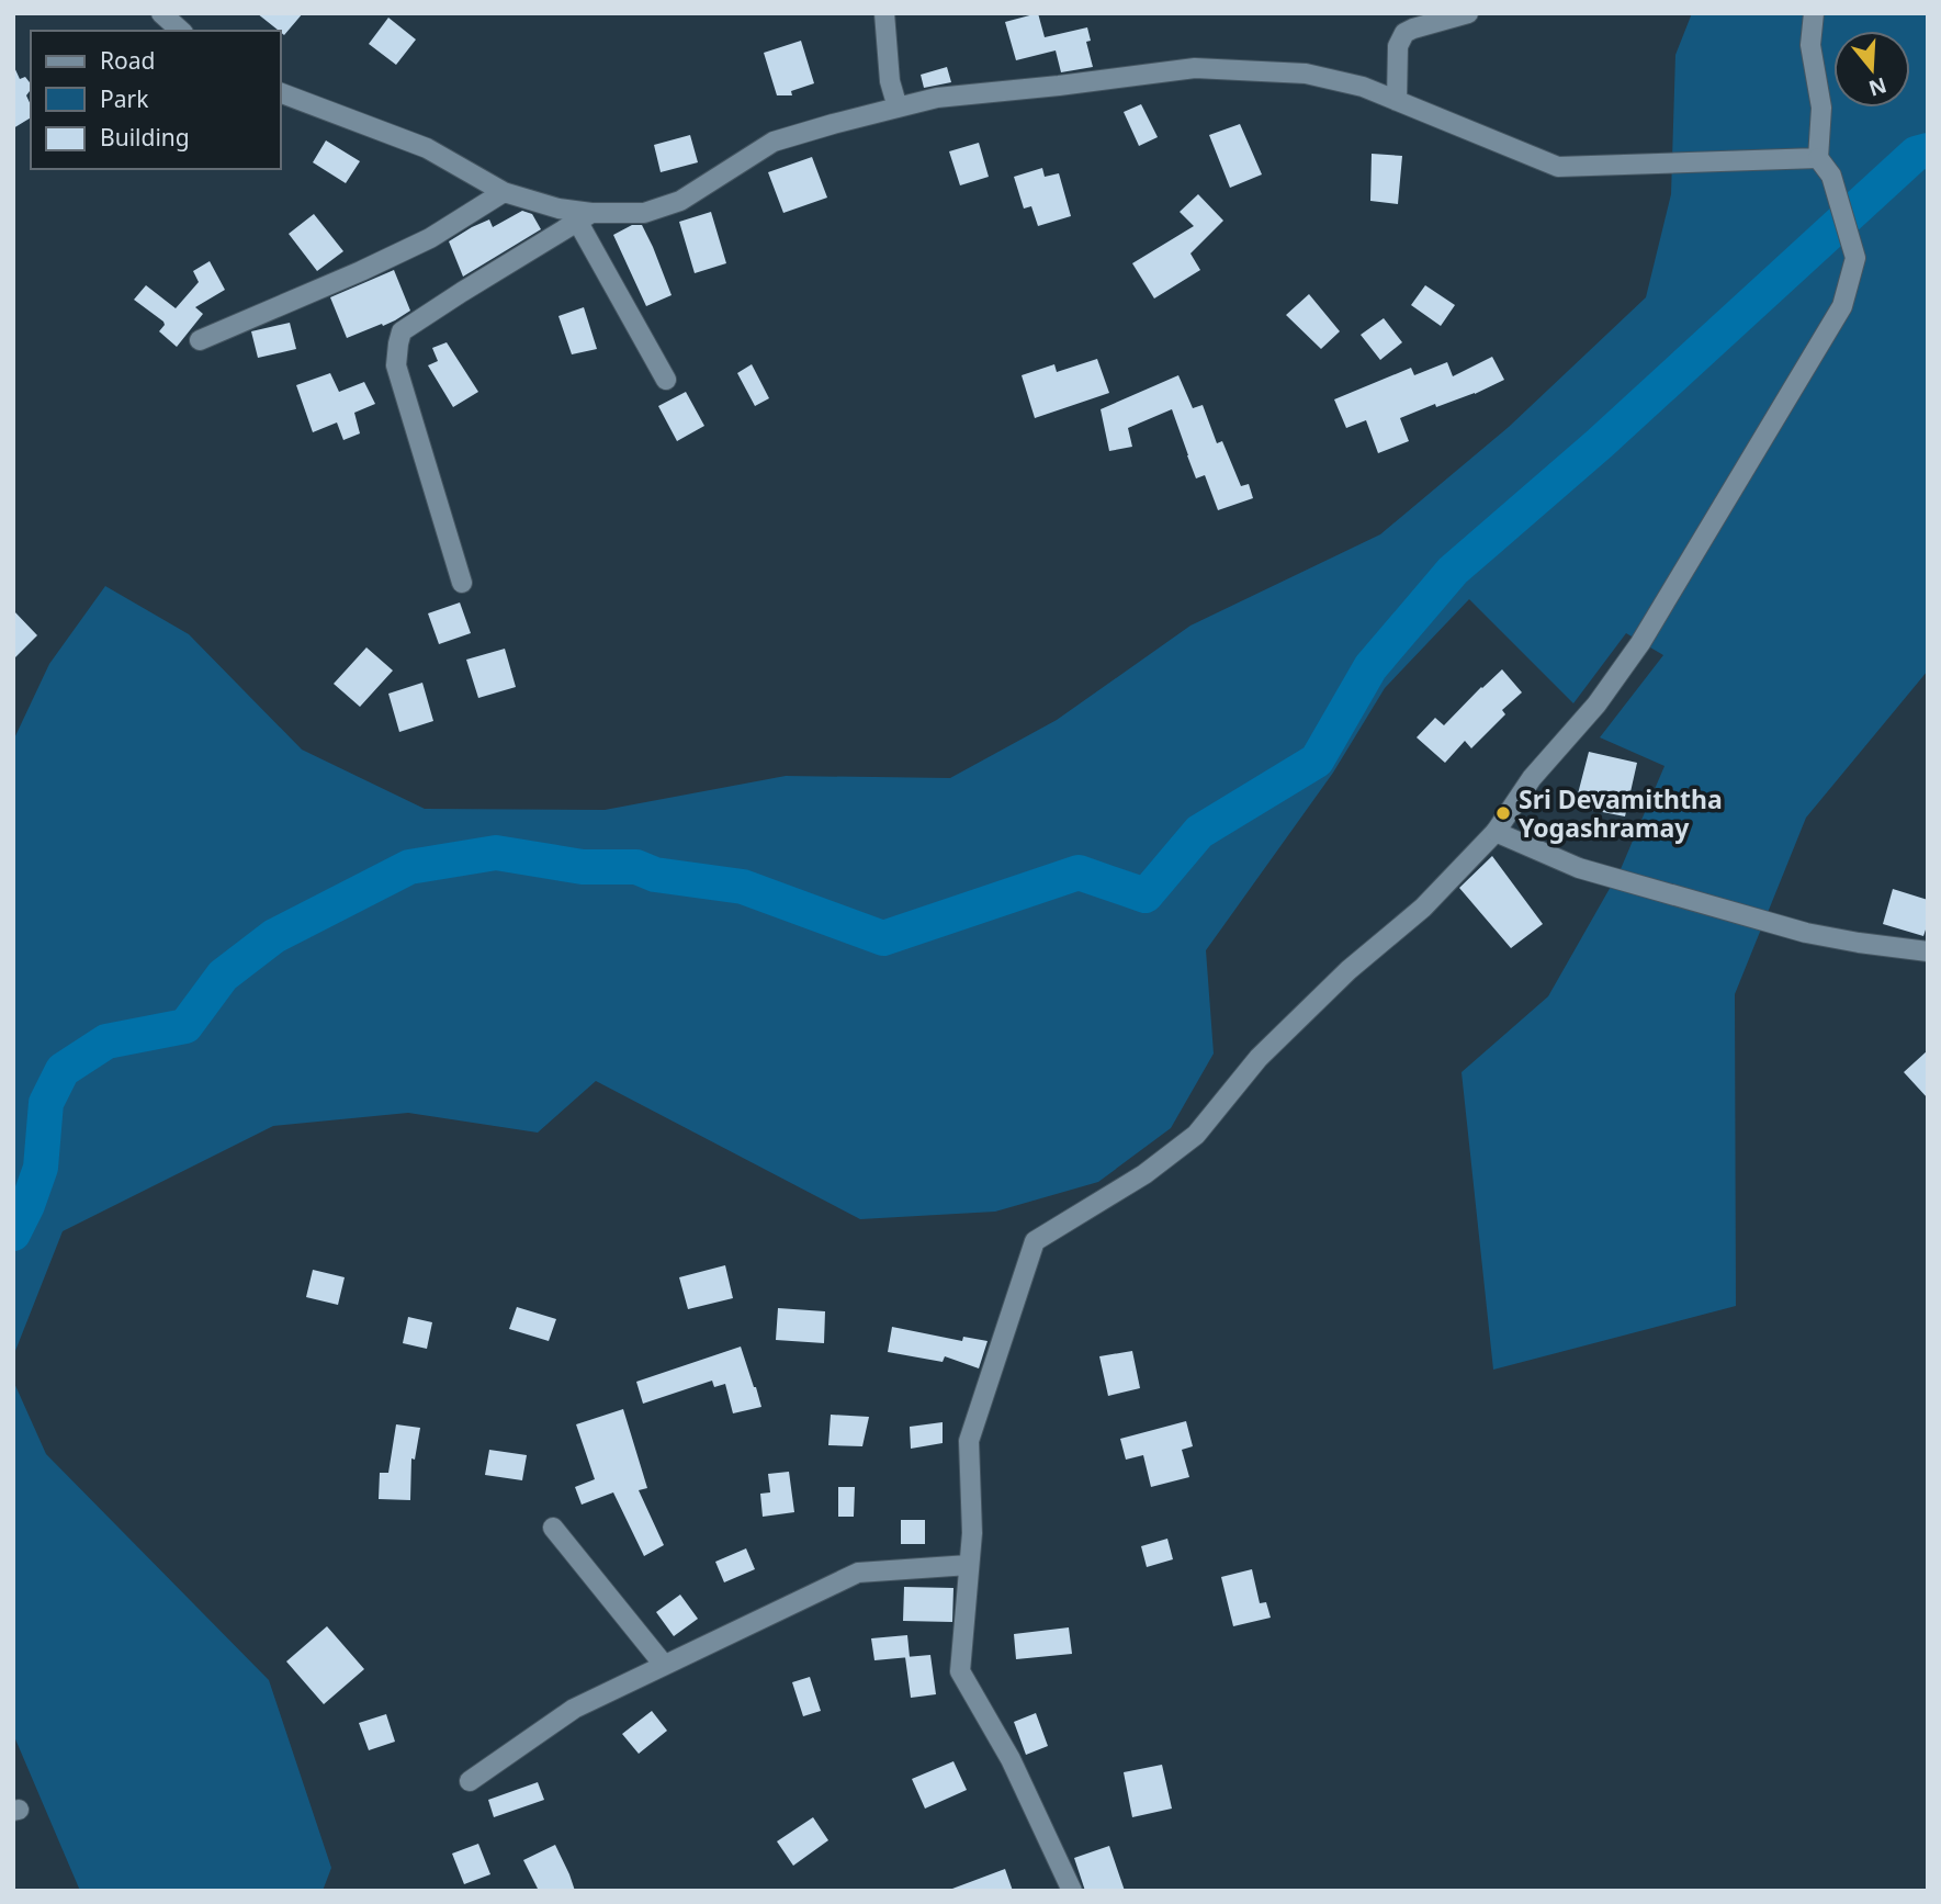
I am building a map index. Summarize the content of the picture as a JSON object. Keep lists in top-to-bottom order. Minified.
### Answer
{"places":["Sri Devamiththa Yogashramay"],"legend":["Road","Park","Building"],"north":"bottom"}
